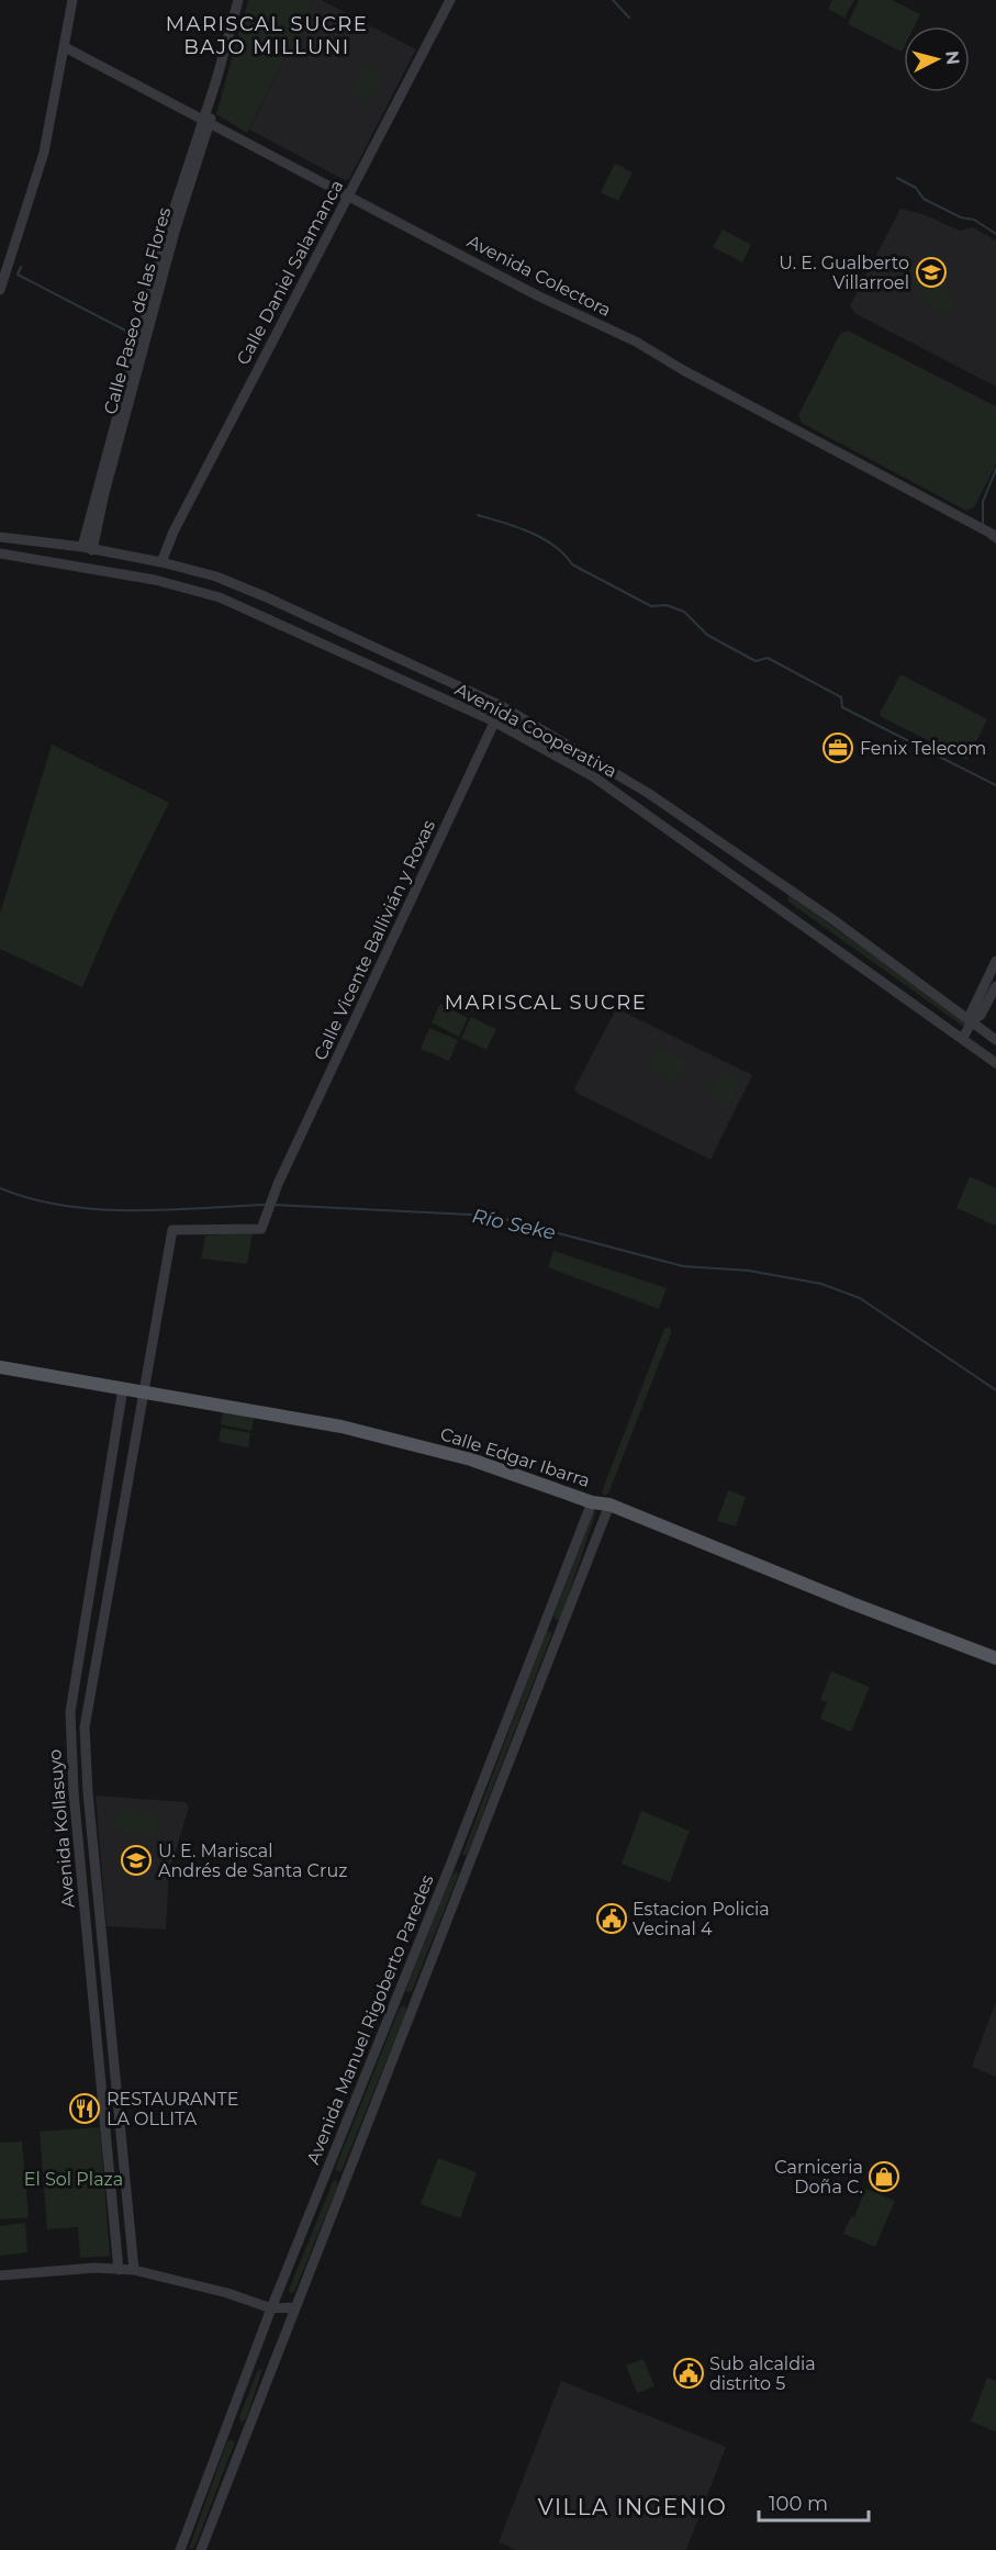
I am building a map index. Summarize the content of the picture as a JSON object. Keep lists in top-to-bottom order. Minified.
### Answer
{"streets":{"main road":["Calle Edgar Ibarra"],"street":["Calle Daniel Salamanca","Avenida Colectora","Calle Paseo de las Flores","Avenida Cooperativa","Calle Vicente Ballivián y Roxas","Avenida Kollasuyo","Avenida Manuel Rigoberto Paredes"]},"crossings":[["Calle Daniel Salamanca","Avenida Colectora"],["Calle Daniel Salamanca","Avenida Cooperativa"],["Avenida Colectora","Calle Paseo de las Flores"],["Calle Paseo de las Flores","Avenida Cooperativa"],["Avenida Cooperativa","Calle Vicente Ballivián y Roxas"],["Calle Vicente Ballivián y Roxas","Avenida Kollasuyo"],["Calle Edgar Ibarra","Avenida Kollasuyo"],["Calle Edgar Ibarra","Avenida Manuel Rigoberto Paredes"]],"districts":["MARISCAL SUCRE BAJO MILLUNI","MARISCAL SUCRE","VILLA INGENIO"],"water":["Río Seke"],"parks":["El Sol Plaza"],"places":{"school or university":["U. E. Gualberto Villarroel","U. E. Mariscal Andrés de Santa Cruz"],"office":["Fenix Telecom"],"public building":["Estacion Policia Vecinal 4","Sub alcaldia distrito 5"],"restaurant":["RESTAURANTE LA OLLITA"],"shop":["Carniceria Doña C."]},"scale_bar":"100 m","north":"right"}
